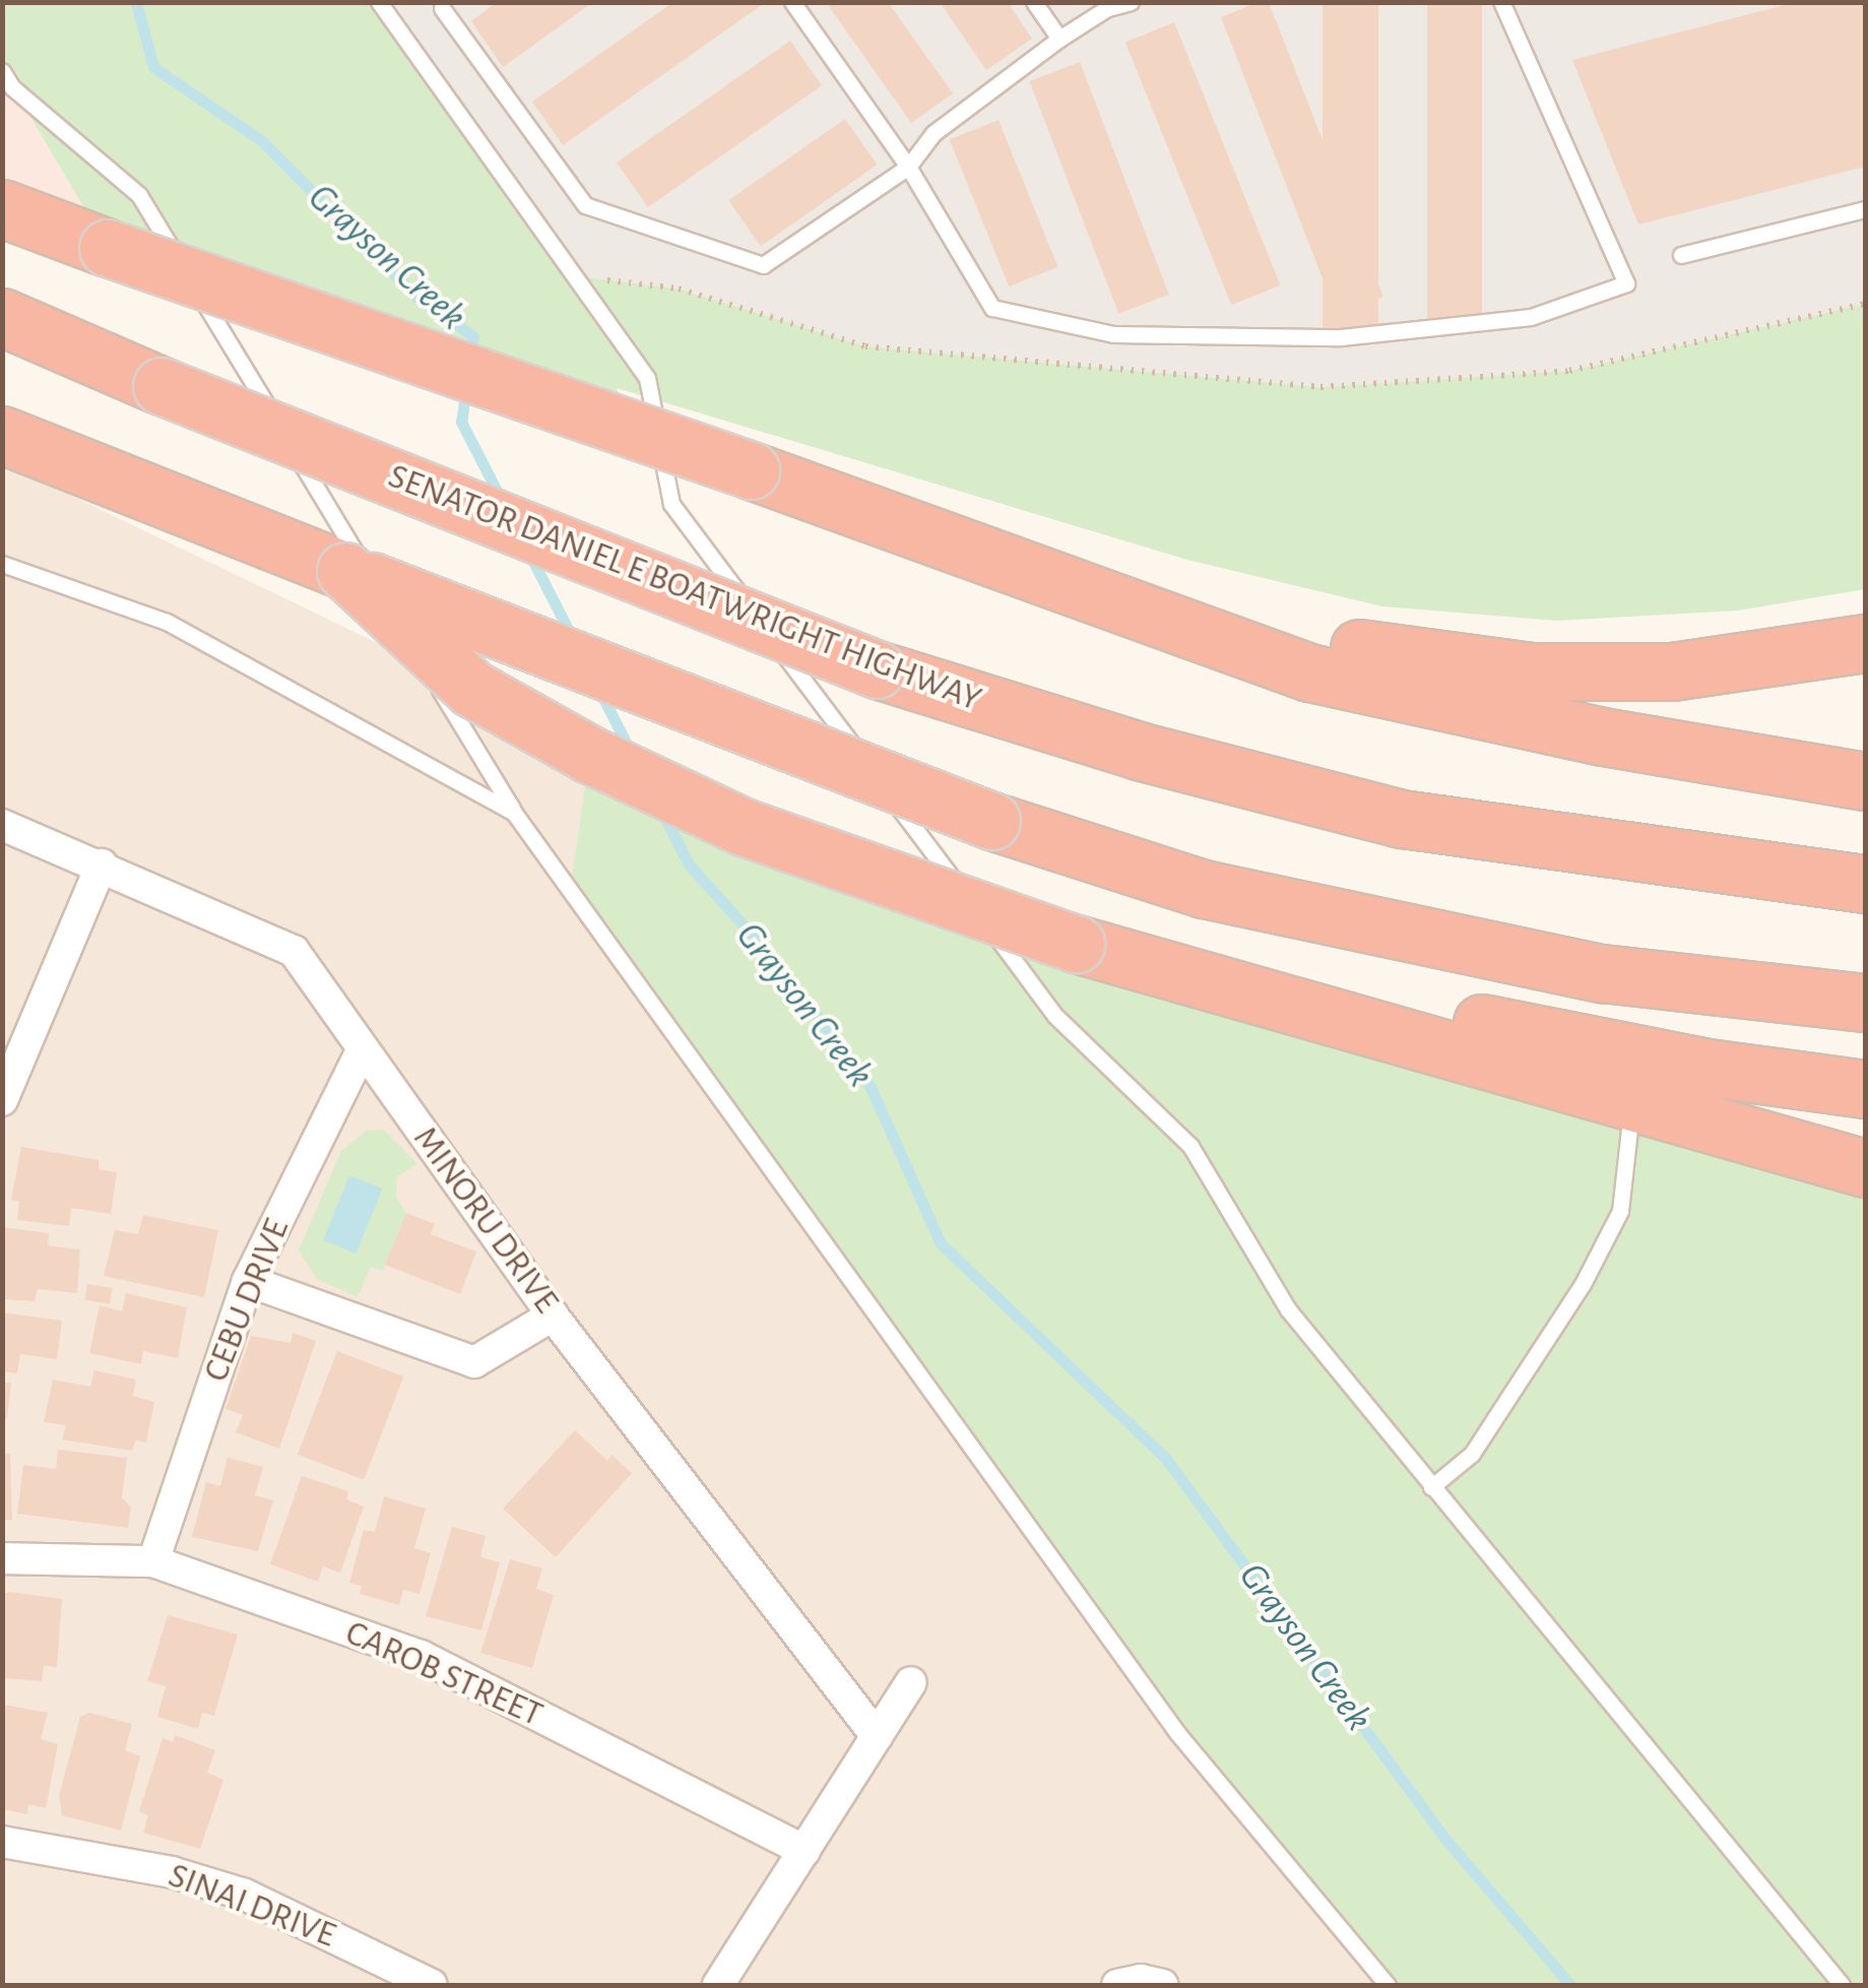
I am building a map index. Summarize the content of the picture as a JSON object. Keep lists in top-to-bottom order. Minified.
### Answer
{"streets":{"highway":["SENATOR DANIEL E BOATWRIGHT HIGHWAY"],"street":["MINORU DRIVE","CEBU DRIVE","CAROB STREET","SINAI DRIVE"]},"crossings":[["MINORU DRIVE","CEBU DRIVE"],["CEBU DRIVE","CAROB STREET"]],"water":["Grayson Creek"]}
